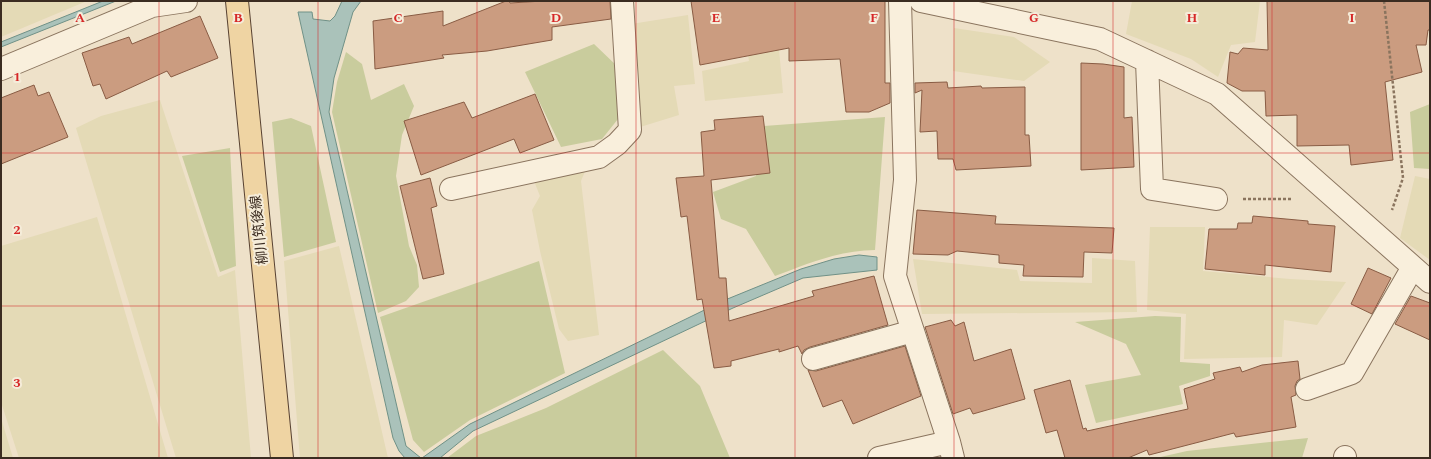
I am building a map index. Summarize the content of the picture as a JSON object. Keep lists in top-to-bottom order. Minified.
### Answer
{"streets":{"main road":["柳川筑後線"]},"grid":{"columns":["A","B","C","D","E","F","G","H","I"],"rows":["1","2","3"]}}
